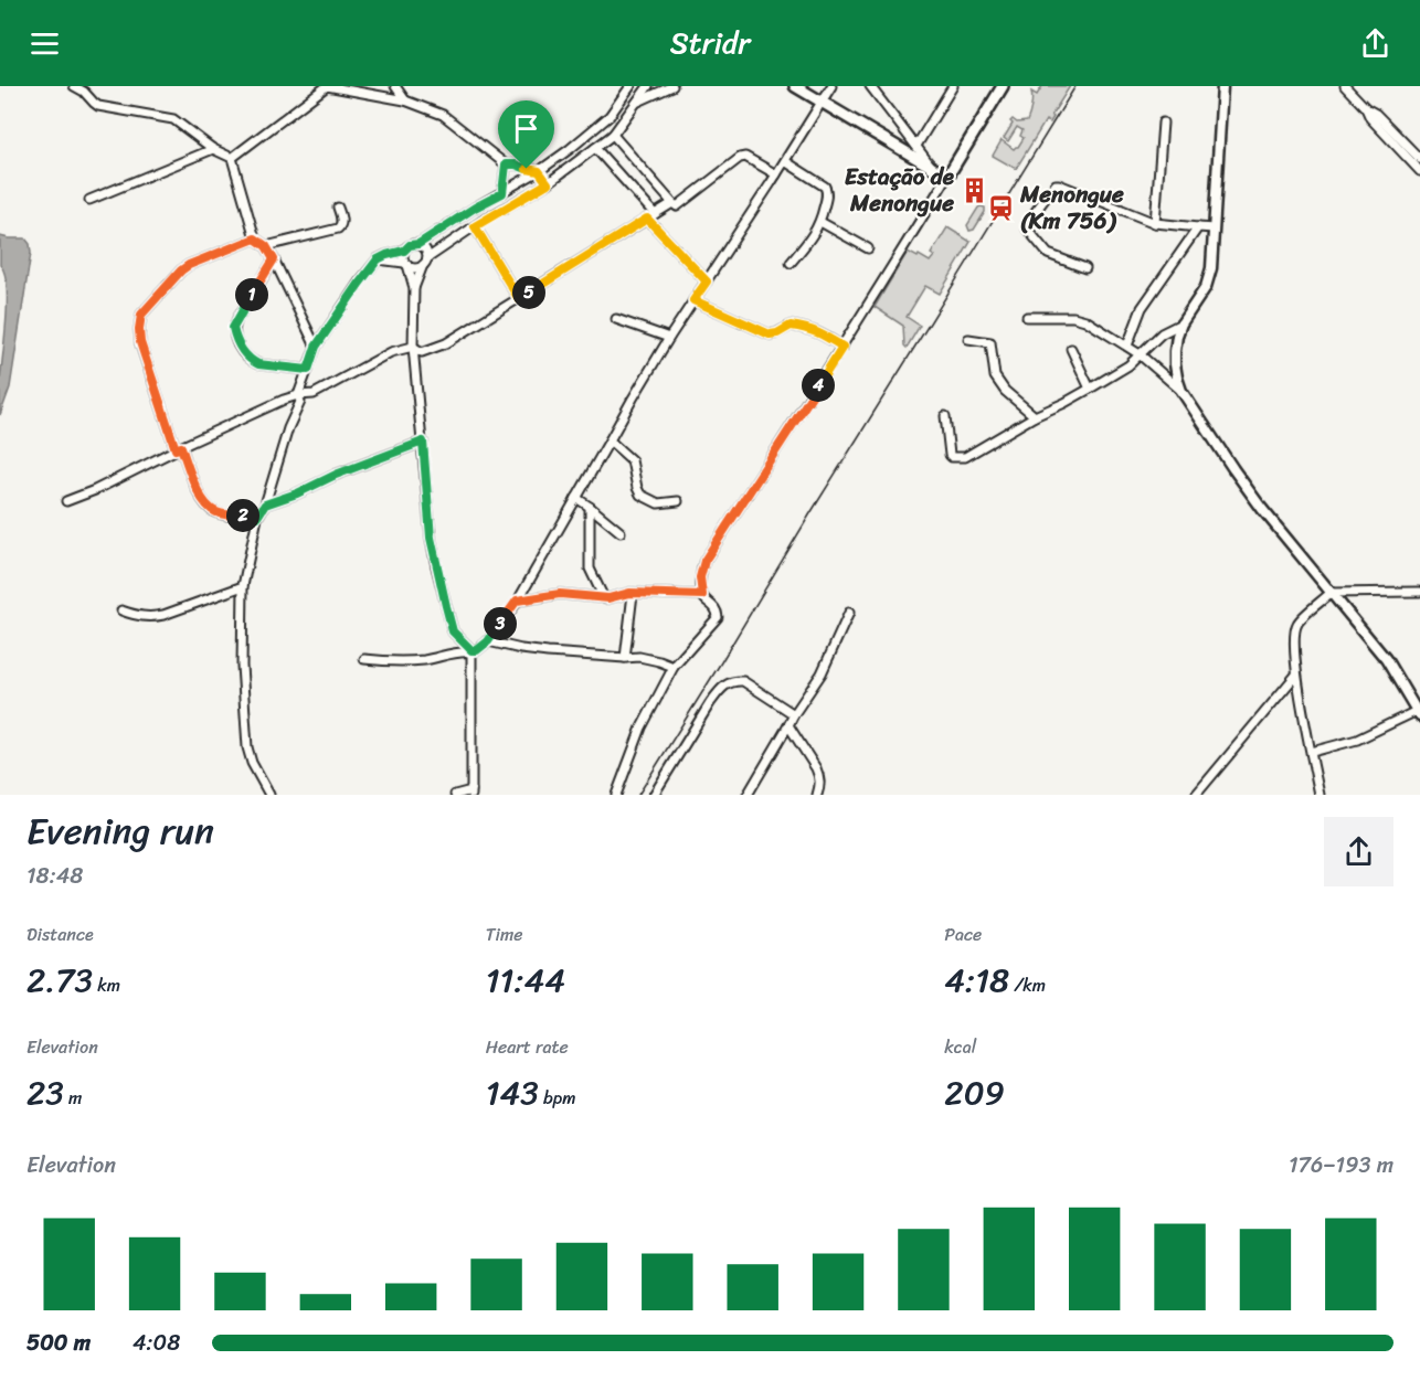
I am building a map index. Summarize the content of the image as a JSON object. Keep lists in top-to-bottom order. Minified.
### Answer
{"places":{"building":["Estação de Menongue"],"station":["Menongue (Km 756)"]},"page":{"header":"Stridr","pins":["5","1","4","2","3"],"heading":["Evening run","18:48"],"stats":[["Distance","2.73 km"],["Time","11:44"],["Pace","4:18 /km"],["Elevation","23 m"],["Heart rate","143 bpm"],["kcal","209"]],"chart":["Elevation","176–193 m"],"list":[{"name":"500 m","note":"4:08"}]}}
